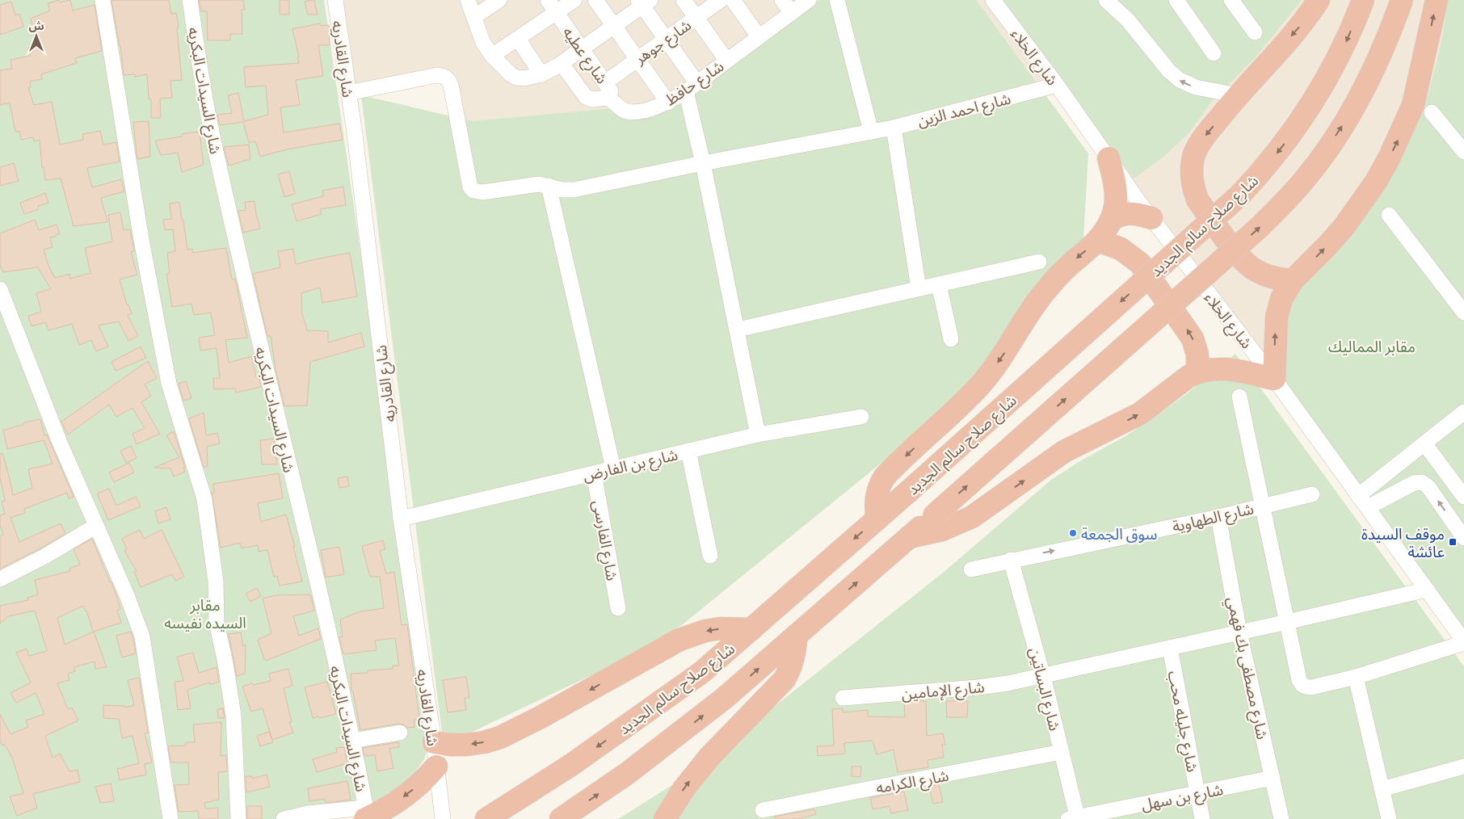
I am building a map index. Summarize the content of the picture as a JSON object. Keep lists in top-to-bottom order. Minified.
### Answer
{"streets":{"highway":["شارع صلاح سالم الجديد"],"street":["شارع جوهر","شارع عطيه","شارع الخلاء","شارع القادريه","شارع حافظ","شارع السيدات البكريه","شارع احمد الزين","شارع بن الفارض","شارع الطهاوية","شارع الفارسى","شارع مصطفى بك فهمي","شارع البساتين","شارع الإمامين","شارع جليله محب","شارع الكرامه","شارع بن سهل"]},"crossings":[["شارع جوهر","شارع عطيه"],["شارع عطيه","شارع حافظ"],["شارع الخلاء","شارع احمد الزين"],["شارع الخلاء","شارع الإمامين"],["شارع القادريه","شارع احمد الزين"],["شارع القادريه","شارع بن الفارض"],["شارع بن الفارض","شارع الفارسى"],["شارع الطهاوية","شارع مصطفى بك فهمي"],["شارع الطهاوية","شارع البساتين"],["شارع مصطفى بك فهمي","شارع الإمامين"],["شارع مصطفى بك فهمي","شارع بن سهل"],["شارع البساتين","شارع الإمامين"],["شارع البساتين","شارع الكرامه"],["شارع البساتين","شارع بن سهل"],["شارع الإمامين","شارع جليله محب"],["شارع جليله محب","شارع بن سهل"]],"one_way":["شارع الطهاوية"],"parks":["مقابر المماليك","مقابر السيده نفيسه"],"places":{"other":["سوق الجمعة"],"transit":["موقف السيدة عائشة"]},"north":"top"}
